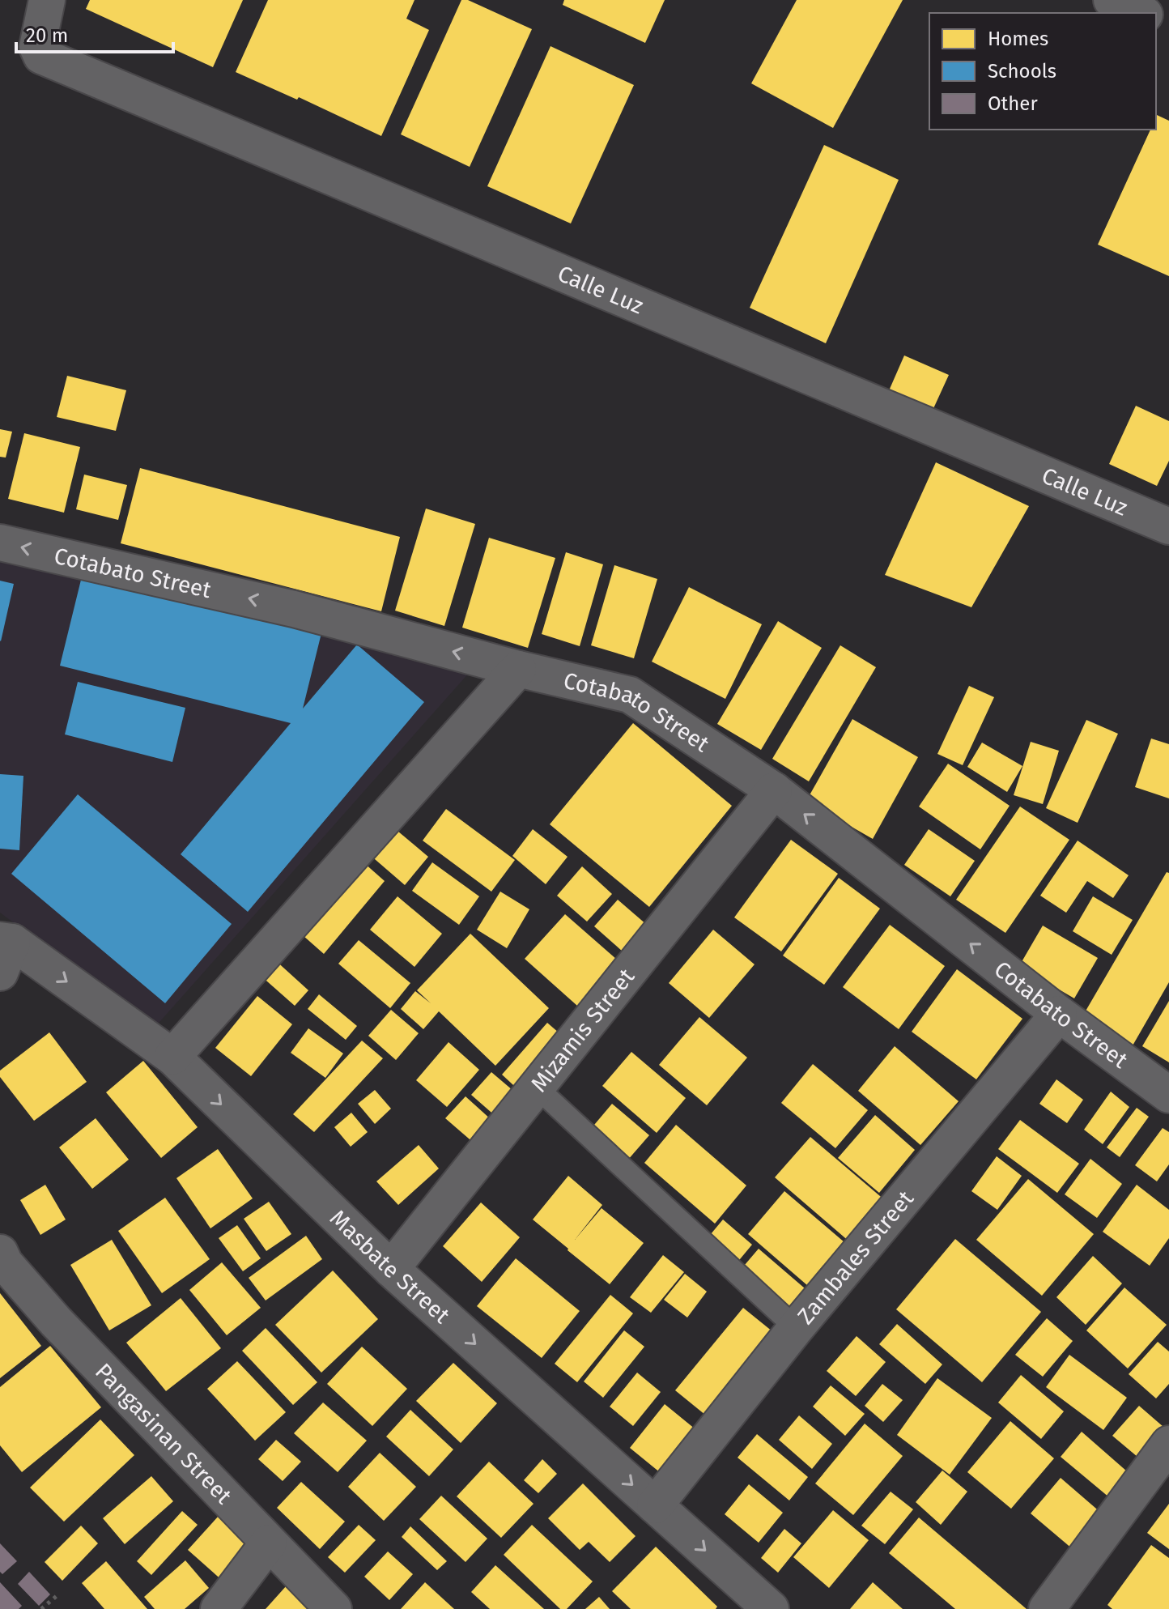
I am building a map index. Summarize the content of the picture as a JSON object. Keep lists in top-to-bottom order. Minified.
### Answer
{"streets":{"street":["Calle Luz","Cotabato Street","Mizamis Street","Zambales Street","Masbate Street","Pangasinan Street"]},"crossings":[["Cotabato Street","Mizamis Street"],["Cotabato Street","Zambales Street"],["Mizamis Street","Masbate Street"],["Zambales Street","Masbate Street"]],"one_way":["Cotabato Street","Masbate Street"],"legend":["Homes","Schools","Other"],"scale_bar":"20 m"}
